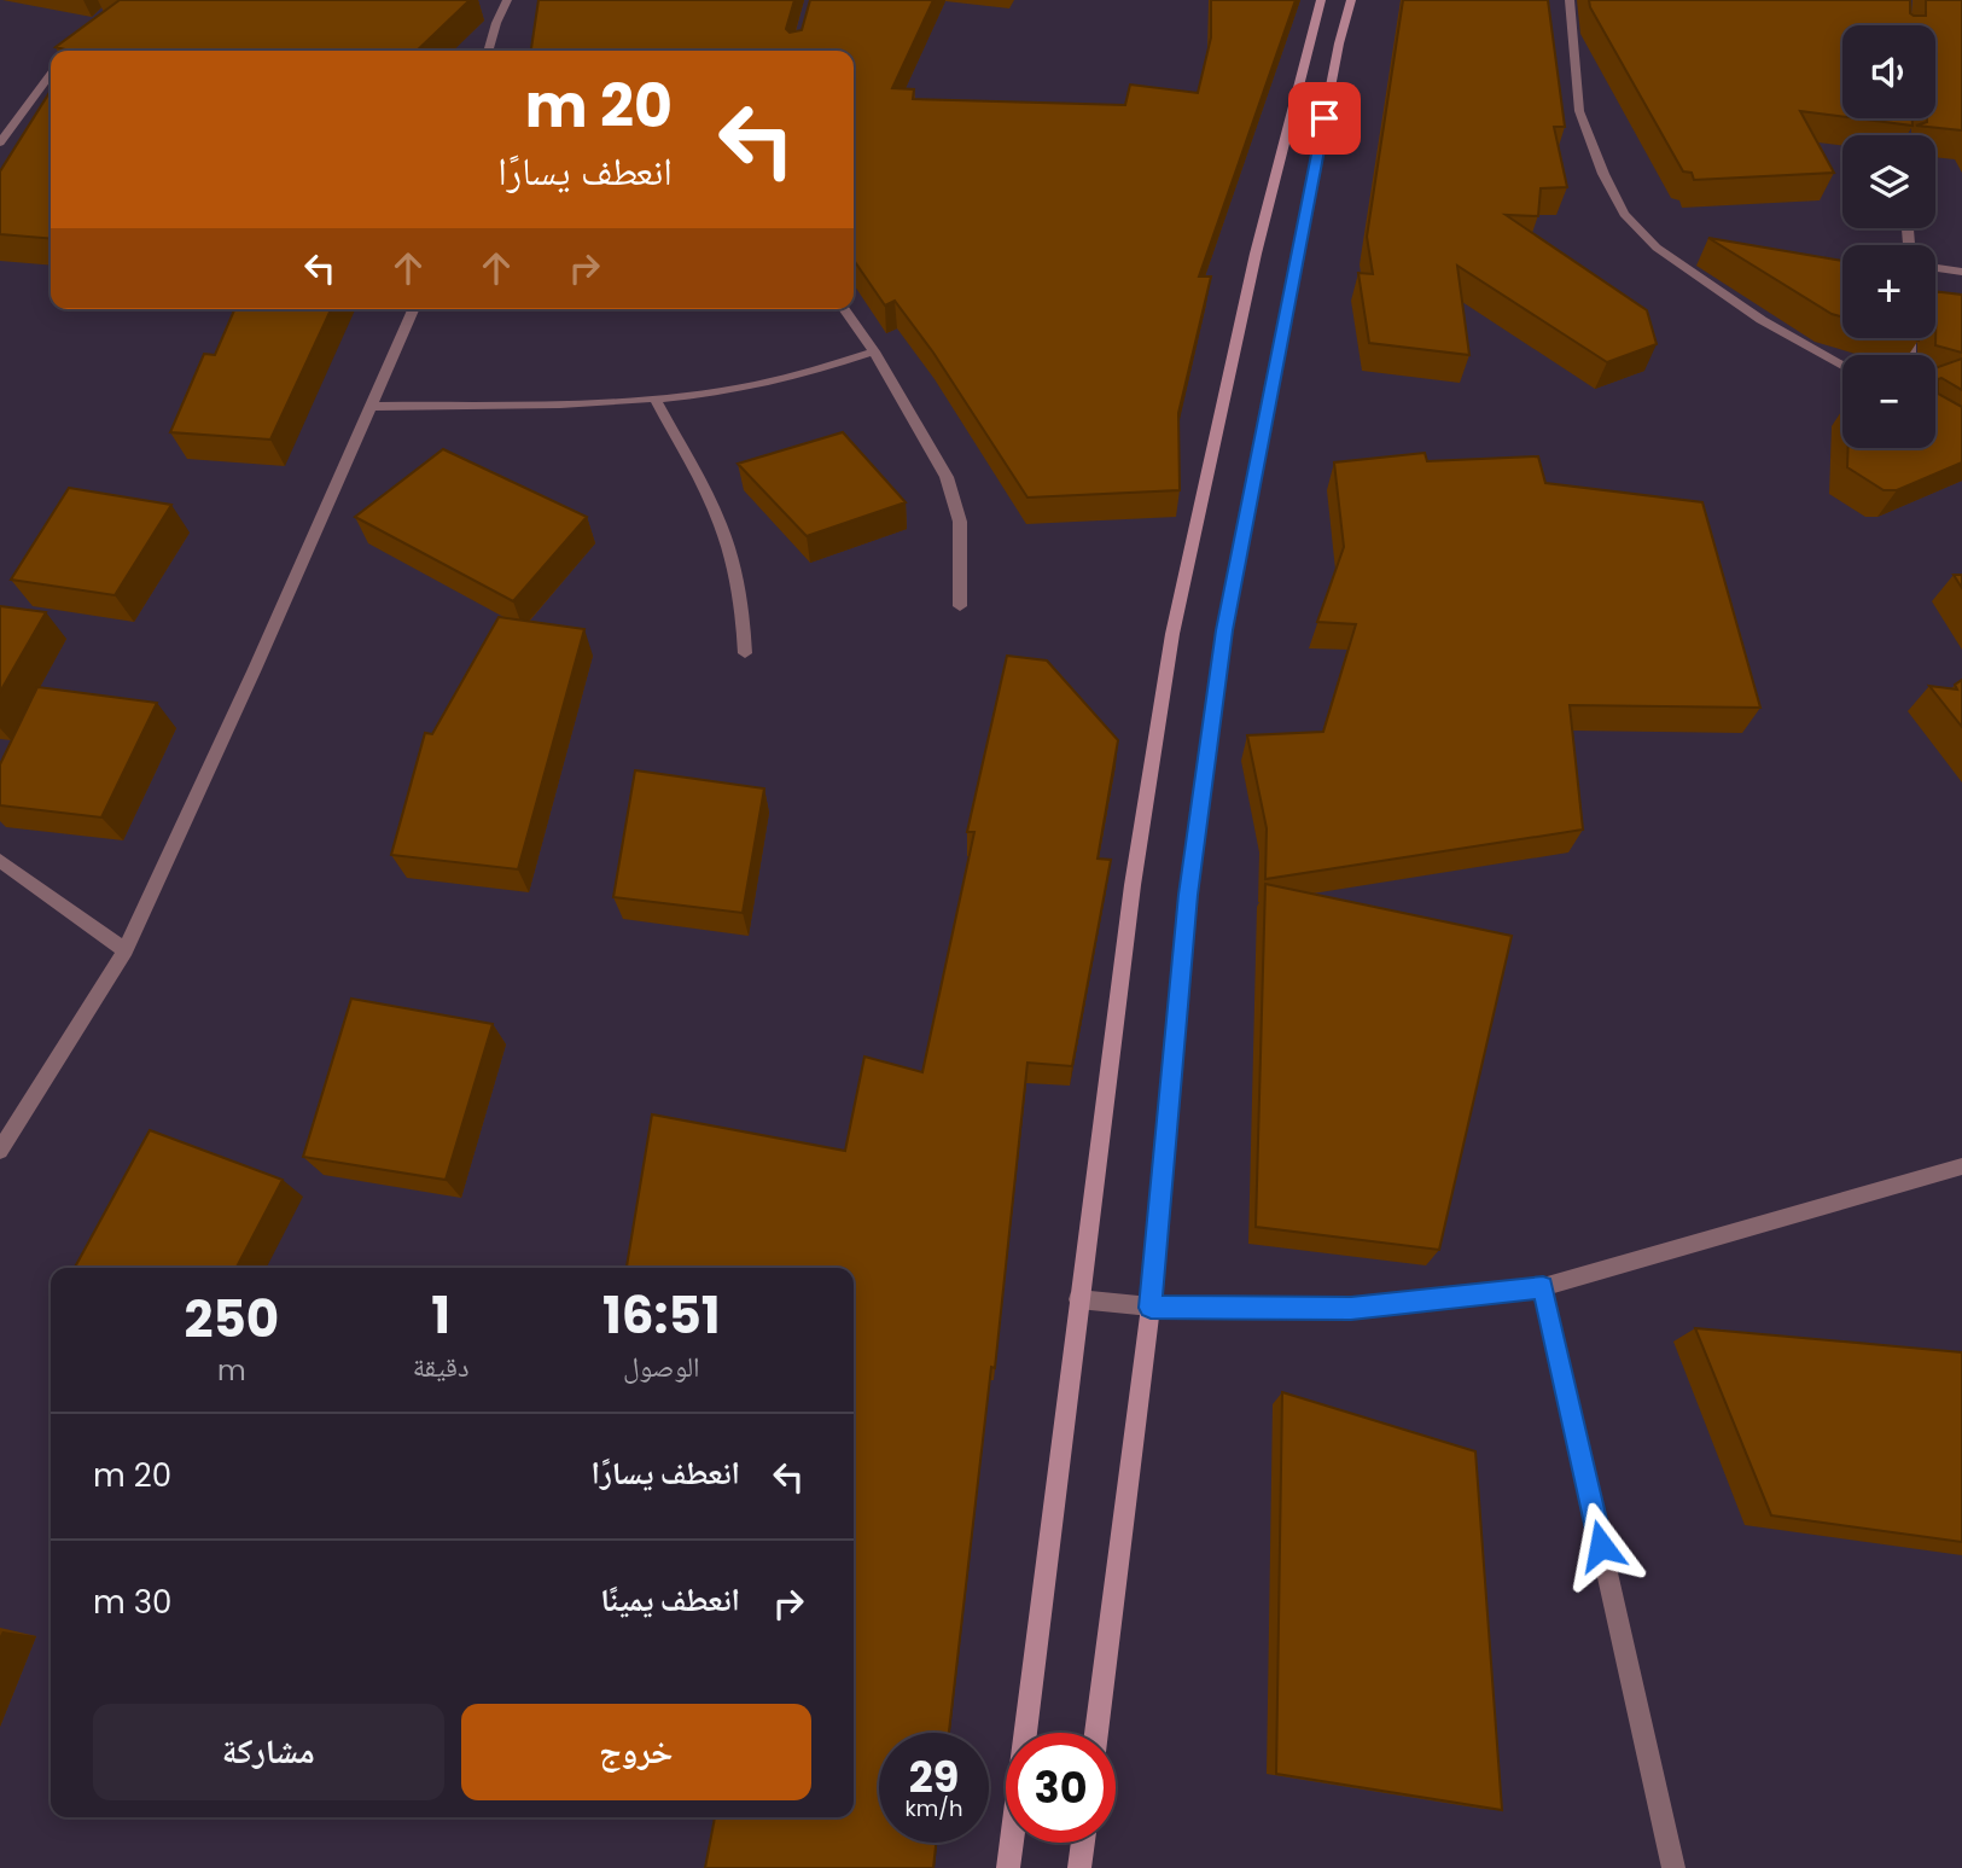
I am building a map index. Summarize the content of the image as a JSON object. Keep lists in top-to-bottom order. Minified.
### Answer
{"page":{"map_buttons":["+","−"],"turn":["20 m","انعطف يسارًا"],"eta":["16:51","الوصول","1","دقيقة","250","m"],"list":[{"name":"انعطف يسارًا","value":"20 m"},{"name":"انعطف يمينًا","value":"30 m"}],"buttons":["خروج","مشاركة"],"speed":"29 km/h","limit":"30"}}
